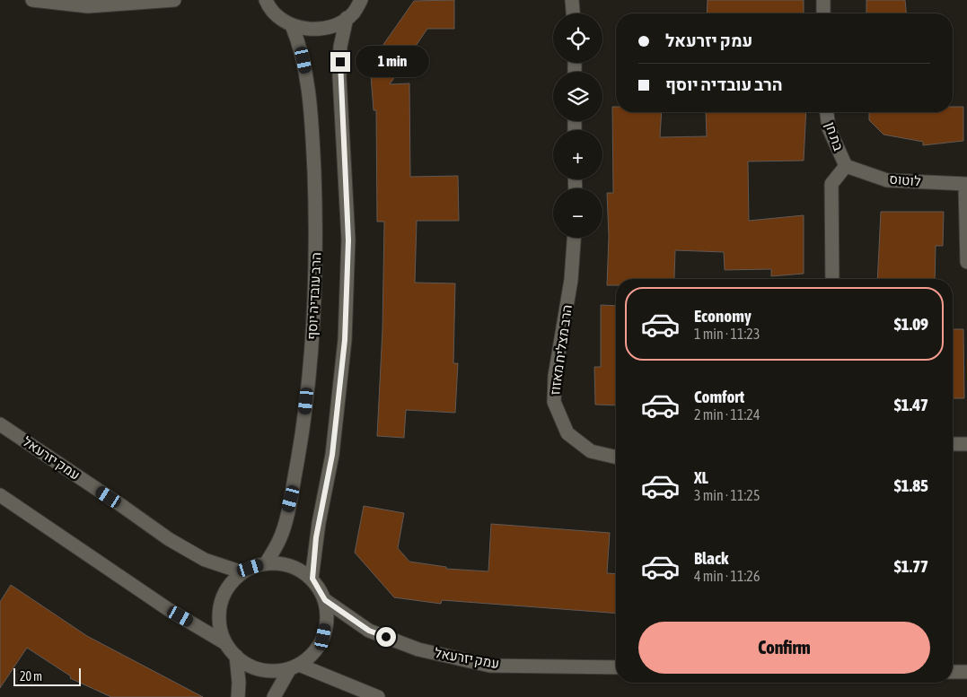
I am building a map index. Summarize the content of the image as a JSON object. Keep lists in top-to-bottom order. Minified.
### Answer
{"streets":{"street":["בת חן","לוטוס","הרב עובדיה יוסף","הרב מצליח מאזוז","עמק יזרעאל"]},"crossings":[["בת חן","לוטוס"],["הרב עובדיה יוסף","עמק יזרעאל"]],"scale_bar":"20 m","page":{"map_buttons":["+","−"],"banner":["עמק יזרעאל","הרב עובדיה יוסף"],"bubble":"1 min","list":[{"name":"Economy","note":"1 min · 11:23","value":"$1.09"},{"name":"Comfort","note":"2 min · 11:24","value":"$1.47"},{"name":"XL","note":"3 min · 11:25","value":"$1.85"},{"name":"Black","note":"4 min · 11:26","value":"$1.77"}],"buttons":"Confirm","scale":"20 m"}}
